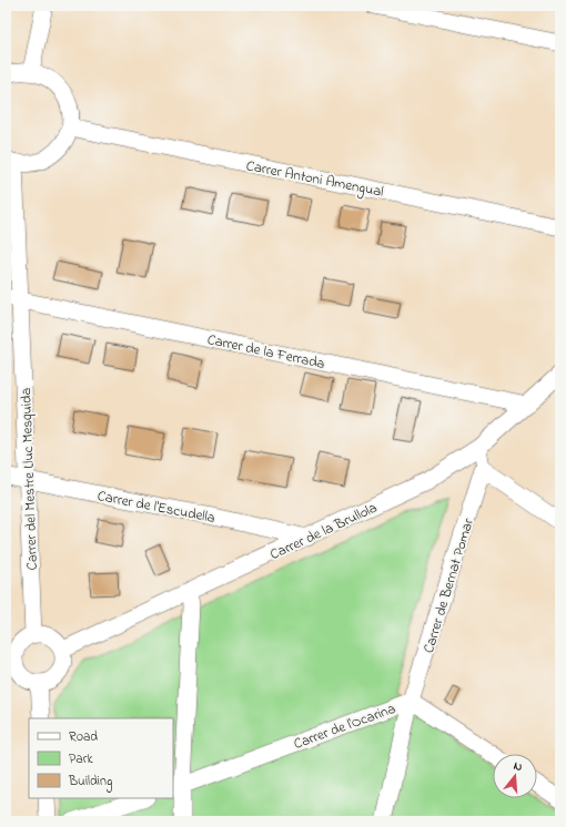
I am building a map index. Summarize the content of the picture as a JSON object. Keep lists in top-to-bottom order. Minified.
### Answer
{"streets":{"street":["Carrer Antoni Amengual","Carrer de la Ferrada","Carrer del Mestre Lluc Mesquida","Carrer de l'Escudella","Carrer de la Brullola","Carrer de Bernat Pomar","Carrer de l'Ocarina"]},"crossings":[["Carrer de la Ferrada","Carrer del Mestre Lluc Mesquida"],["Carrer de la Ferrada","Carrer de la Brullola"],["Carrer del Mestre Lluc Mesquida","Carrer de l'Escudella"],["Carrer del Mestre Lluc Mesquida","Carrer de la Brullola"],["Carrer de l'Escudella","Carrer de la Brullola"],["Carrer de Bernat Pomar","Carrer de l'Ocarina"]],"legend":["Road","Park","Building"],"north":"top"}
